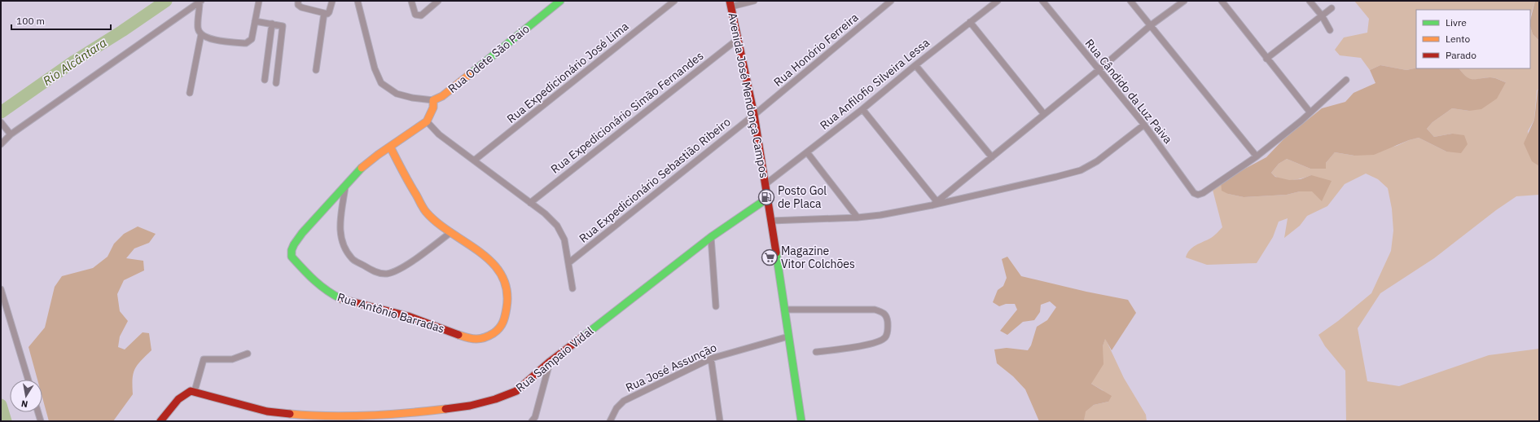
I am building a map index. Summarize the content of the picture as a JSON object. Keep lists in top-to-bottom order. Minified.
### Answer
{"streets":{"street":["Rua Honório Ferreira","Rua Odete São Paio","Rua Expedicionário José Lima","Rua Anfilofio Silveira Lessa","Rua Cândido da Luz Paiva","Avenida José Mendonça Campos","Rua Expedicionário Simão Fernandes","Rua Expedicionário Sebastião Ribeiro","Rua Antônio Barradas","Rua Sampaio Vidal","Rua José Assunção"]},"crossings":[["Rua Honório Ferreira","Avenida José Mendonça Campos"],["Rua Honório Ferreira","Rua Expedicionário Sebastião Ribeiro"],["Rua Anfilofio Silveira Lessa","Avenida José Mendonça Campos"],["Avenida José Mendonça Campos","Rua Expedicionário Simão Fernandes"],["Avenida José Mendonça Campos","Rua Expedicionário Sebastião Ribeiro"],["Avenida José Mendonça Campos","Rua Sampaio Vidal"],["Avenida José Mendonça Campos","Rua José Assunção"]],"water":["Rio Alcântara"],"places":{"fuel station":["Posto Gol de Placa"],"supermarket":["Magazine Vitor Colchões"]},"legend":["Livre","Lento","Parado"],"scale_bar":"100 m","north":"bottom"}
